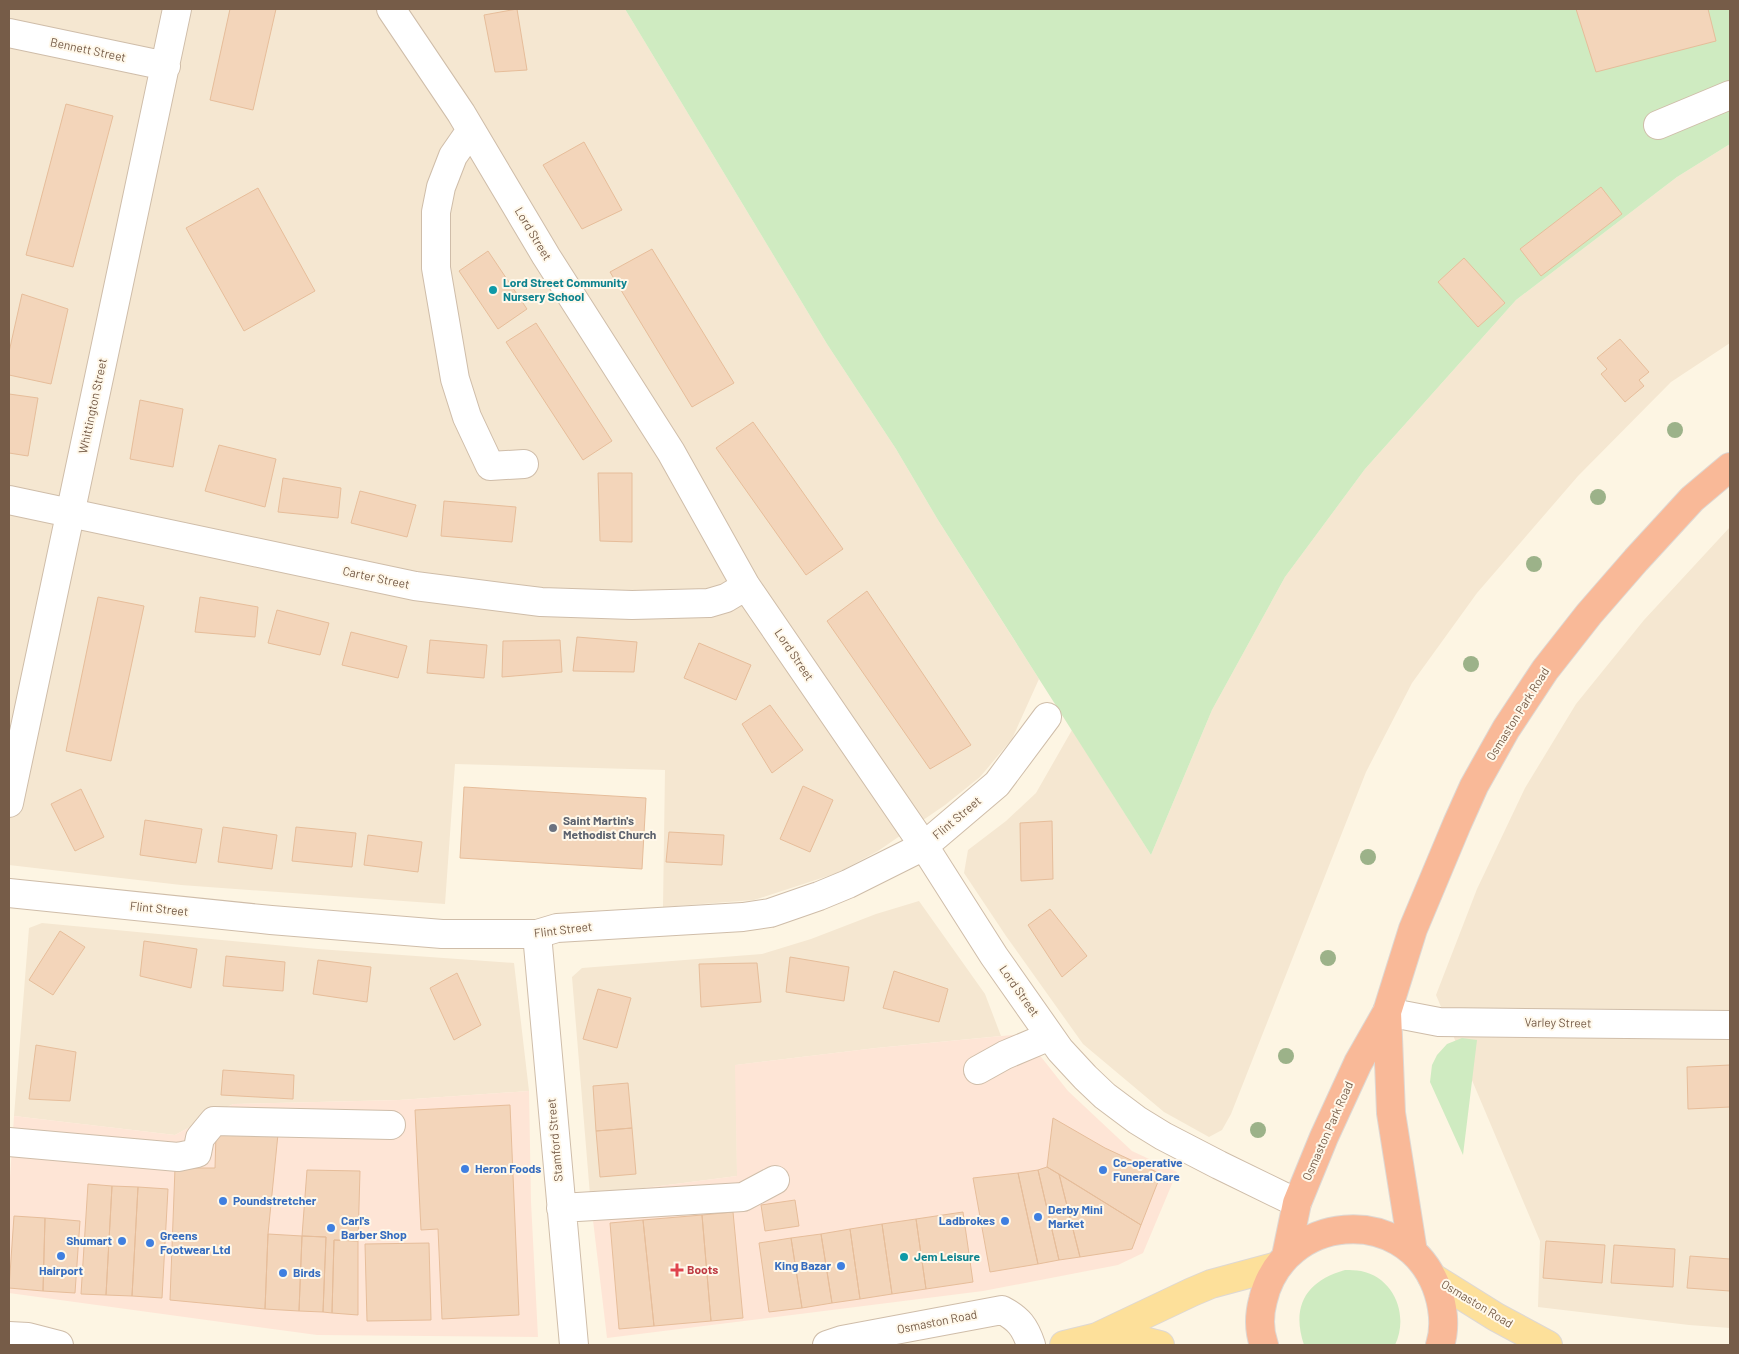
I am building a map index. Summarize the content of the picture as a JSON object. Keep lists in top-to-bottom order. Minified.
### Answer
{"streets":{"highway":["Osmaston Park Road"],"main road":["Osmaston Road"],"street":["Bennett Street","Lord Street","Whittington Street","Carter Street","Flint Street","Varley Street","Stamford Street"]},"crossings":[["Bennett Street","Whittington Street"],["Lord Street","Carter Street"],["Lord Street","Osmaston Park Road"],["Lord Street","Flint Street"],["Whittington Street","Carter Street"],["Osmaston Park Road","Varley Street"],["Flint Street","Stamford Street"]],"places":{"other":["Lord Street Community Nursery School","Saint Martin's Methodist Church","Heron Foods","Co-operative Funeral Care","Poundstretcher","Derby Mini Market","Ladbrokes","Carl's Barber Shop","Shumart","Greens Footwear Ltd","Hairport","Jem Leisure","King Bazar","Birds"],"health":["Boots"]}}
